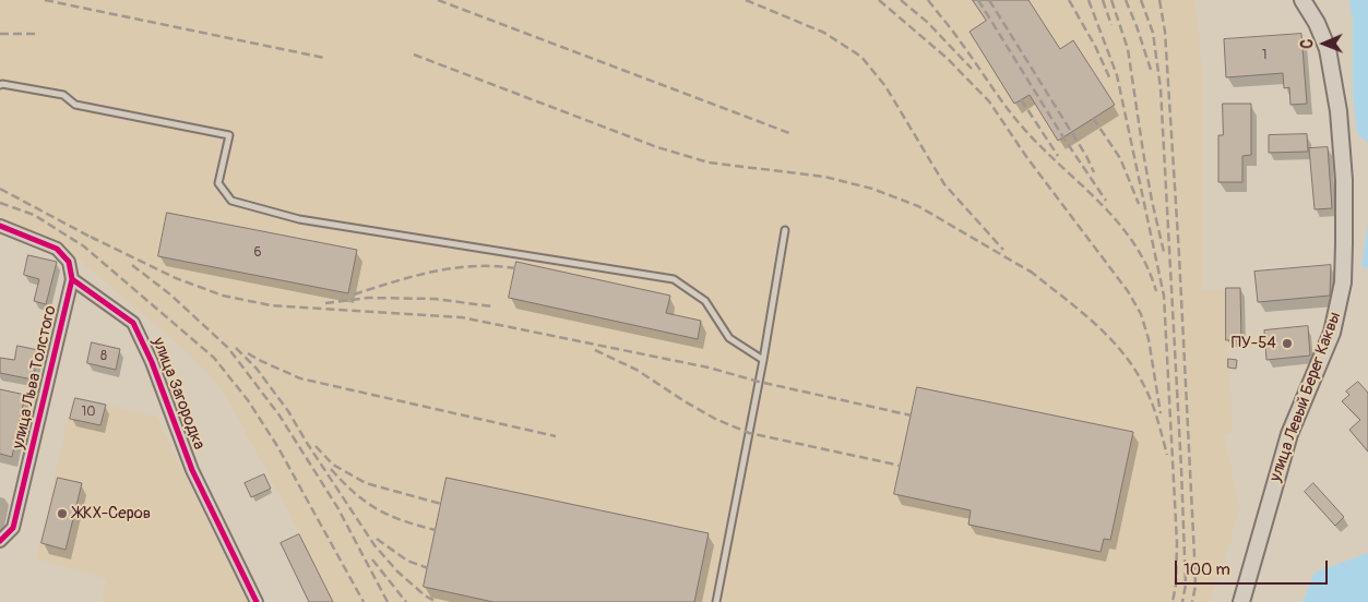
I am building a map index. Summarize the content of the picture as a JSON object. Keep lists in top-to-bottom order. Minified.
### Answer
{"streets":{"main road":["улица Левый Берег Каквы"],"street":["улица Льва Толстого","улица Загородка"]},"crossings":[["улица Льва Толстого","улица Загородка"]],"places":["ПУ-54","ЖКХ-Серов"],"house_numbers":["1","6","8","10"],"scale_bar":"100 m","north":"left"}
